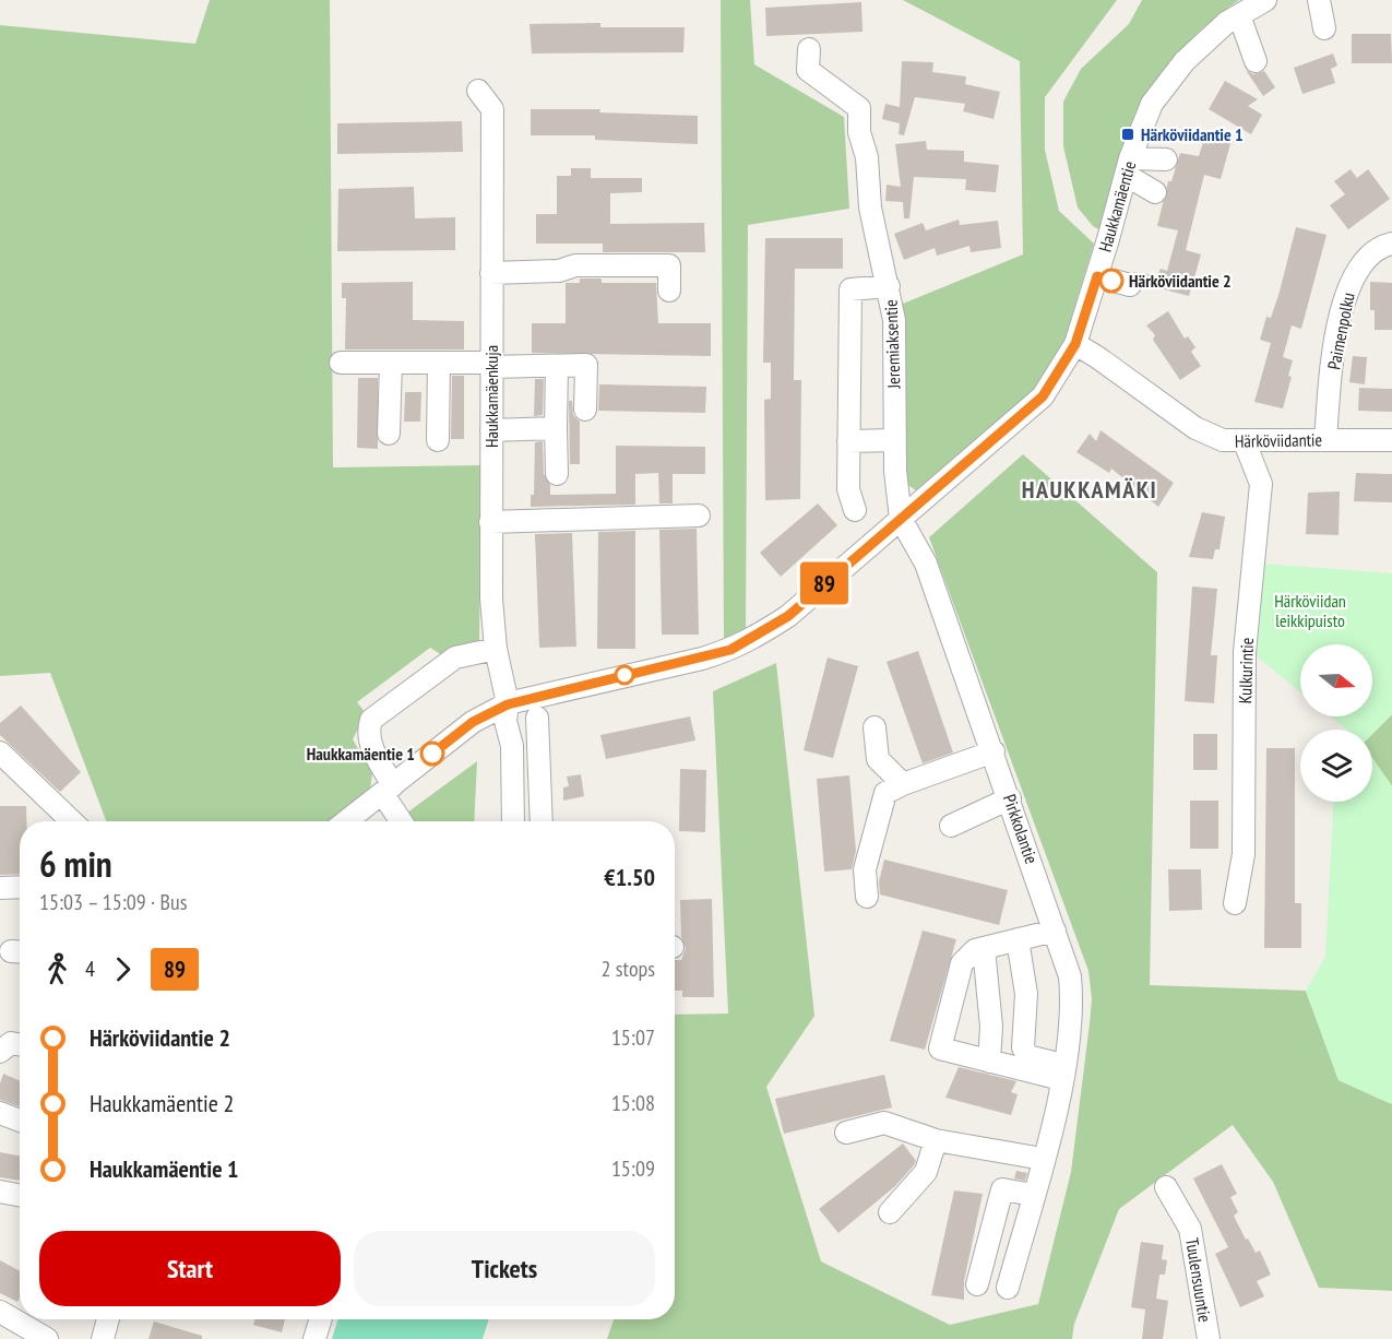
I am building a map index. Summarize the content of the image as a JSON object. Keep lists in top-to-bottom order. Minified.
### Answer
{"streets":{"street":["Haukkamäentie","Paimenpolku","Jeremiaksentie","Haukkamäenkuja","Härköviidantie","Kulkurintie","Pirkkolantie","Tuulensuuntie"]},"crossings":[["Haukkamäentie","Jeremiaksentie"],["Haukkamäentie","Haukkamäenkuja"],["Haukkamäentie","Härköviidantie"],["Haukkamäentie","Pirkkolantie"],["Paimenpolku","Härköviidantie"],["Jeremiaksentie","Pirkkolantie"],["Härköviidantie","Kulkurintie"]],"districts":["HAUKKAMÄKI"],"parks":["Härköviidan leikkipuisto"],"places":{"transit":["Härköviidantie 1"],"other":["Härköviidantie 2","Haukkamäentie 1"]},"lines":["bus line 89"],"north":"right","page":{"on_map":"89","heading":["6 min","15:03 – 15:09 · Bus","€1.50"],"legs":["4","89","2 stops"],"list":[{"name":"Härköviidantie 2","value":"15:07"},{"name":"Haukkamäentie 2","value":"15:08"},{"name":"Haukkamäentie 1","value":"15:09"}],"buttons":["Start","Tickets"]}}
